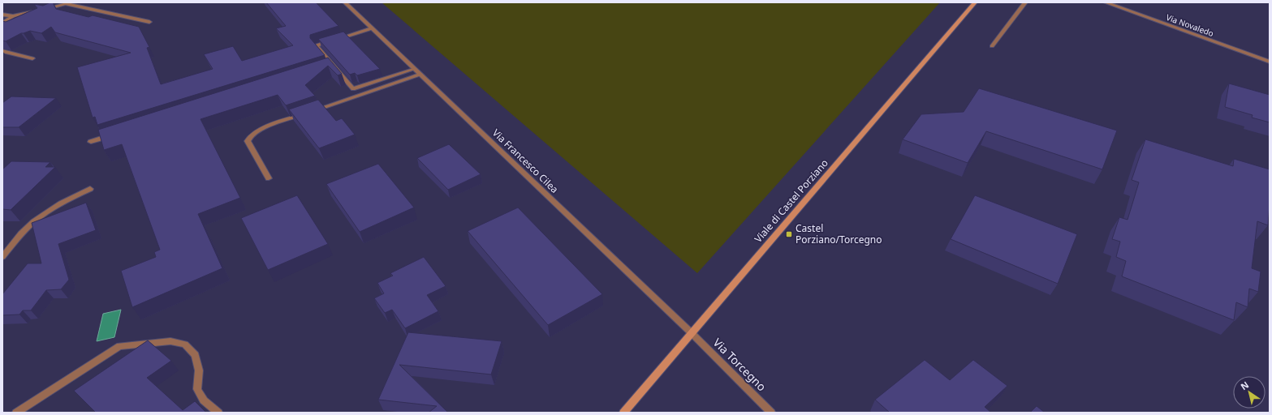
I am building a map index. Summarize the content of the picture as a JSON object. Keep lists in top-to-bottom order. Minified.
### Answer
{"streets":{"street":["Via Novaledo","Via Francesco Cilea","Viale di Castel Porziano","Via Torcegno"]},"crossings":[["Via Francesco Cilea","Viale di Castel Porziano"],["Via Francesco Cilea","Via Torcegno"],["Viale di Castel Porziano","Via Torcegno"]],"places":{"transit":["Castel Porziano/Torcegno"]},"north":"top left"}
